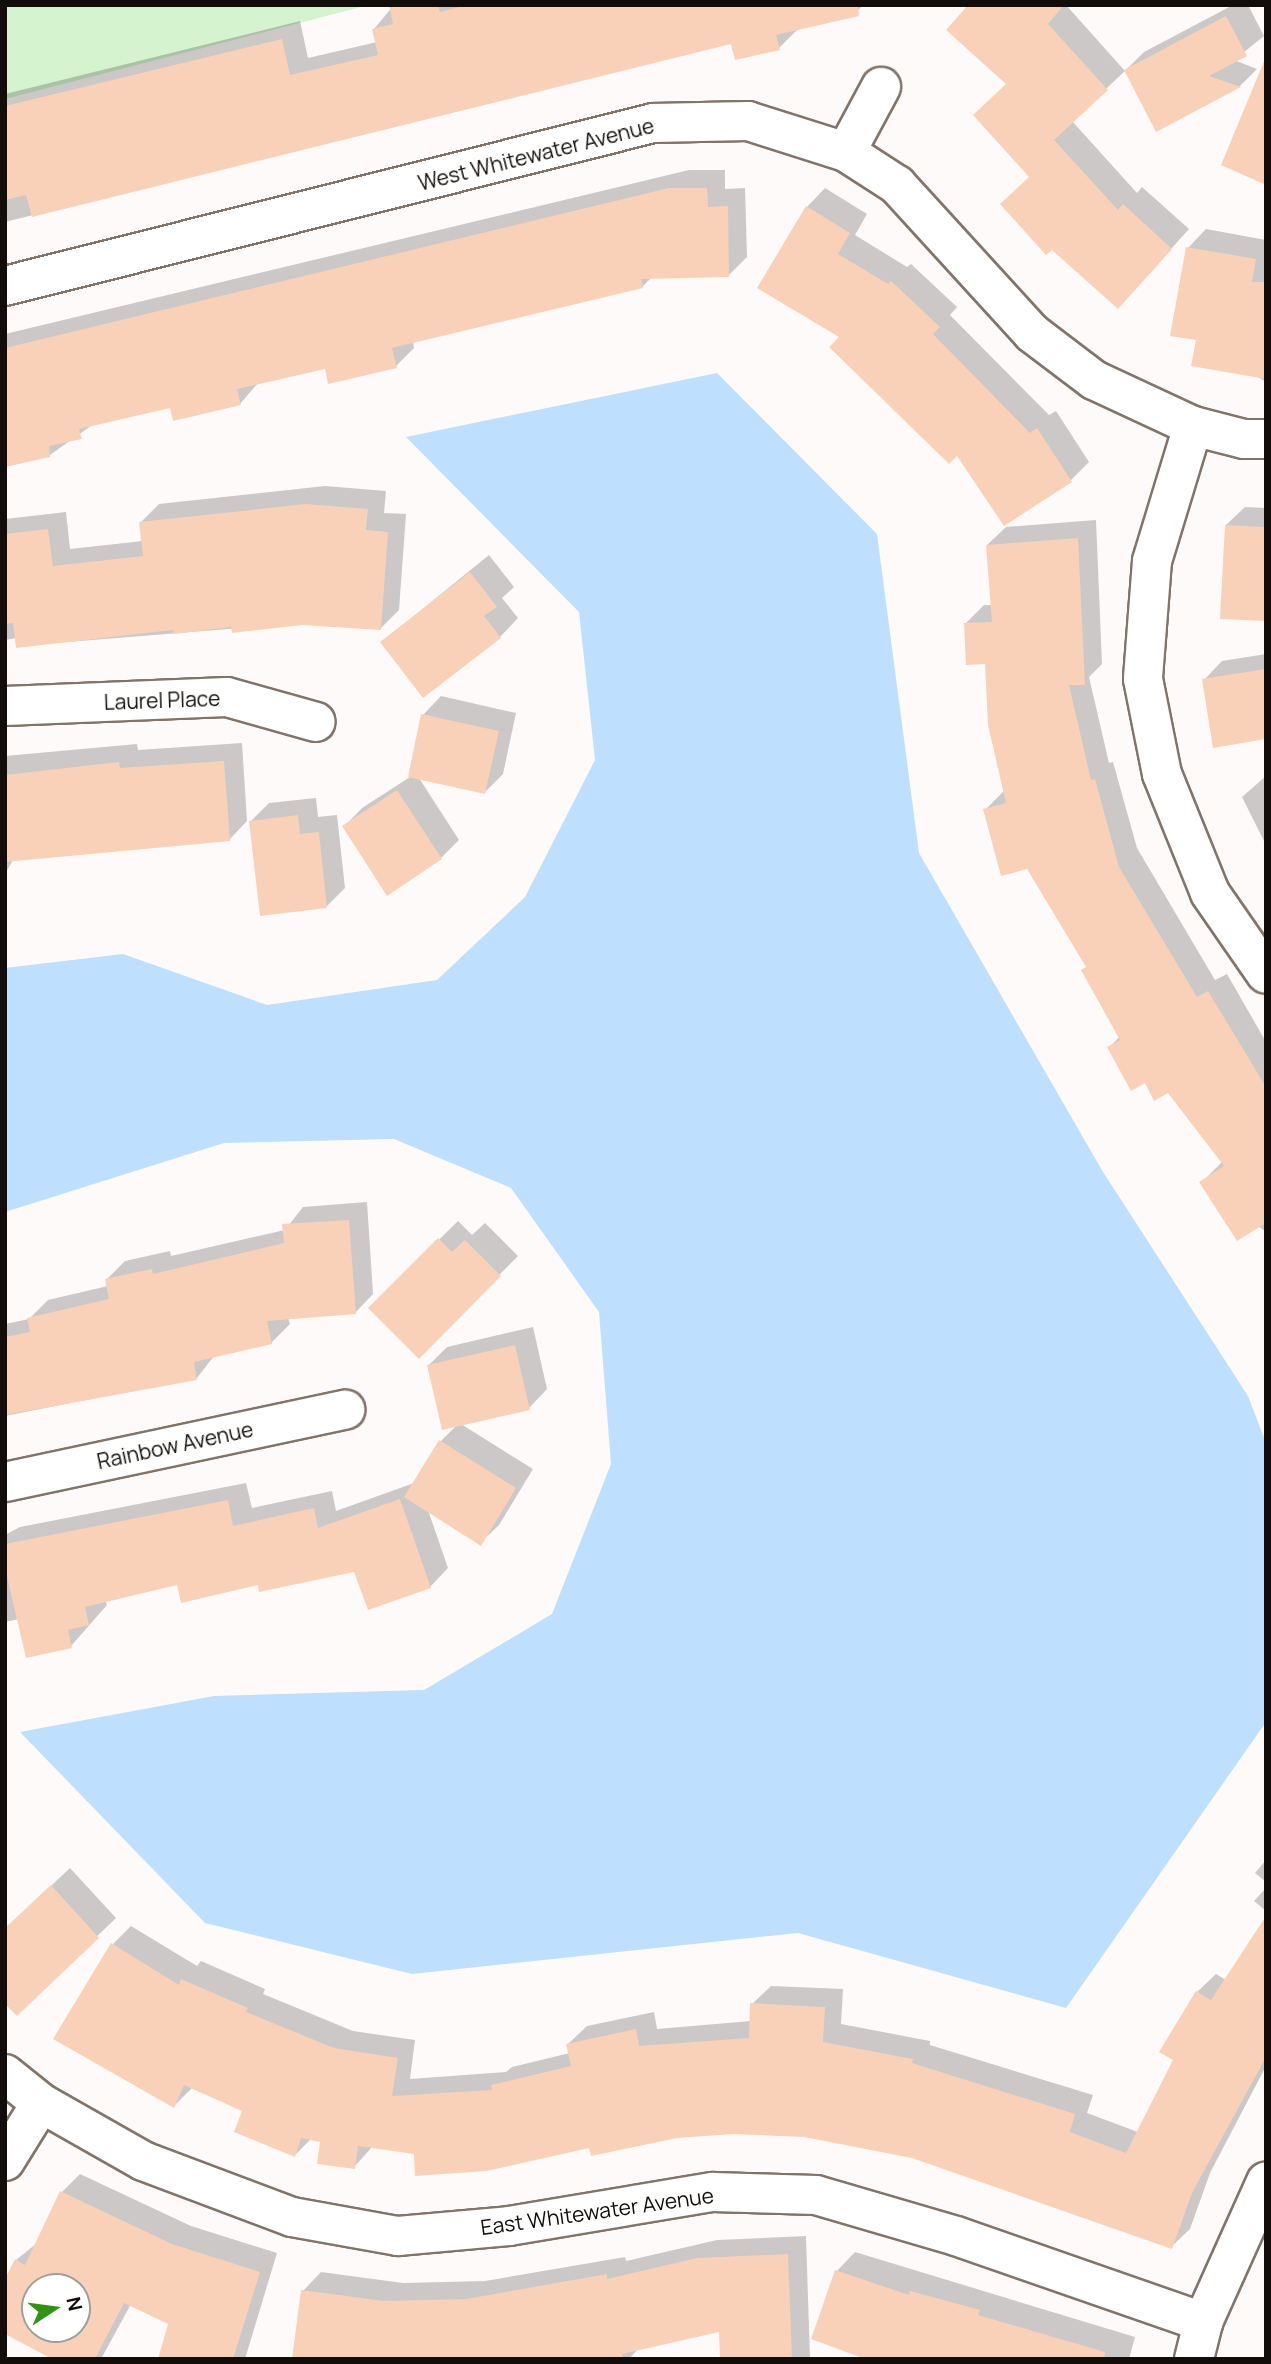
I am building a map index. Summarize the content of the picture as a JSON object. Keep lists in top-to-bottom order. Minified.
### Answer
{"streets":{"street":["West Whitewater Avenue","Laurel Place","Rainbow Avenue","East Whitewater Avenue"]},"north":"right"}
